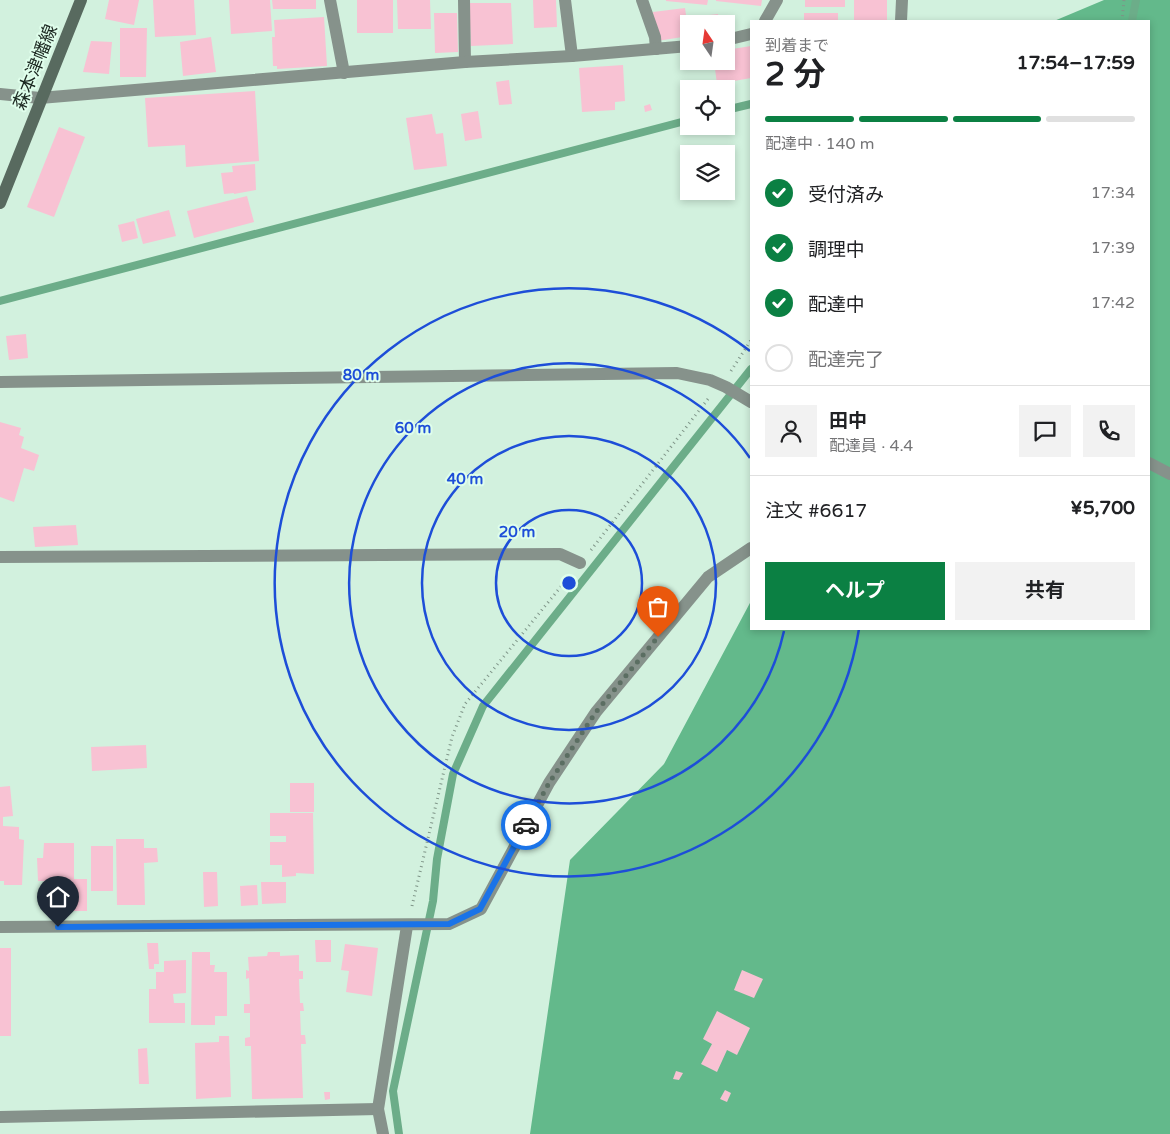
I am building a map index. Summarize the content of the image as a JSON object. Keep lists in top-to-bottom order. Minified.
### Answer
{"streets":{"main road":["森本津幡線"]},"north":"top","page":{"heading":["2 分","到着まで","17:54–17:59"],"panel":["田中","配達員 · 4.4","注文 #6617","¥5,700"],"bar":"配達中 · 140 m","list":[["受付済み","17:34"],["調理中","17:39"],["配達中","17:42"],"配達完了"],"buttons":["ヘルプ","共有"]},"rings":["80 m","60 m","40 m","20 m"]}
